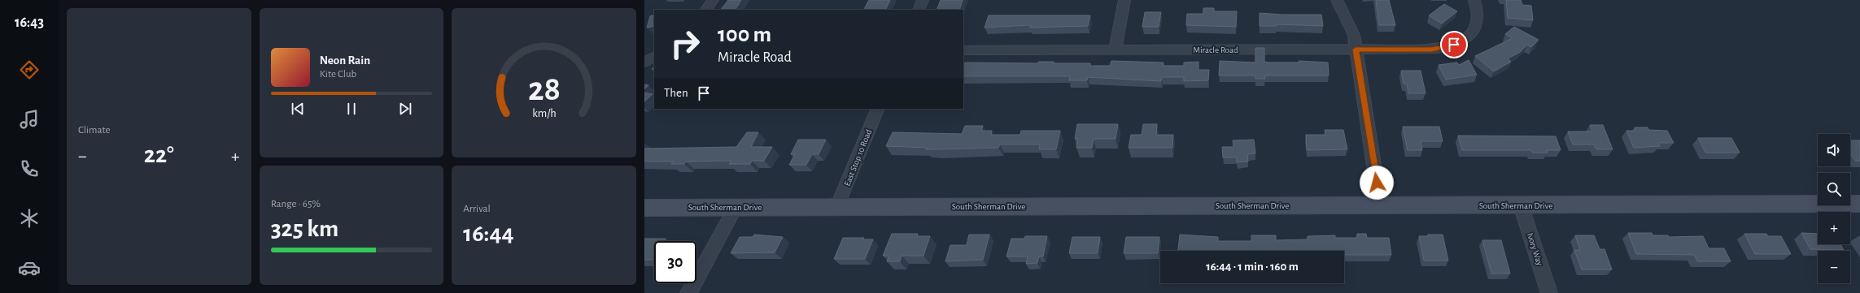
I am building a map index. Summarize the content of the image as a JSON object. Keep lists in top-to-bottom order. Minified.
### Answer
{"streets":{"street":["Miracle Road","East Stop 10 Road","South Sherman Drive","Ivory Way"]},"crossings":[["East Stop 10 Road","South Sherman Drive"],["South Sherman Drive","Ivory Way"]],"page":{"tabs":"16:43","tile":["Climate",["Range · 65%","325 km"],["Arrival","16:44"]],"turn":["100 m","Miracle Road"],"song":["Neon Rain","Kite Club"],"then":"Then","map_buttons":["+","−"],"heat":["−","22°","+"],"limit":"30","trip":"16:44 · 1 min · 160 m","gauge":["28","km/h"]}}
